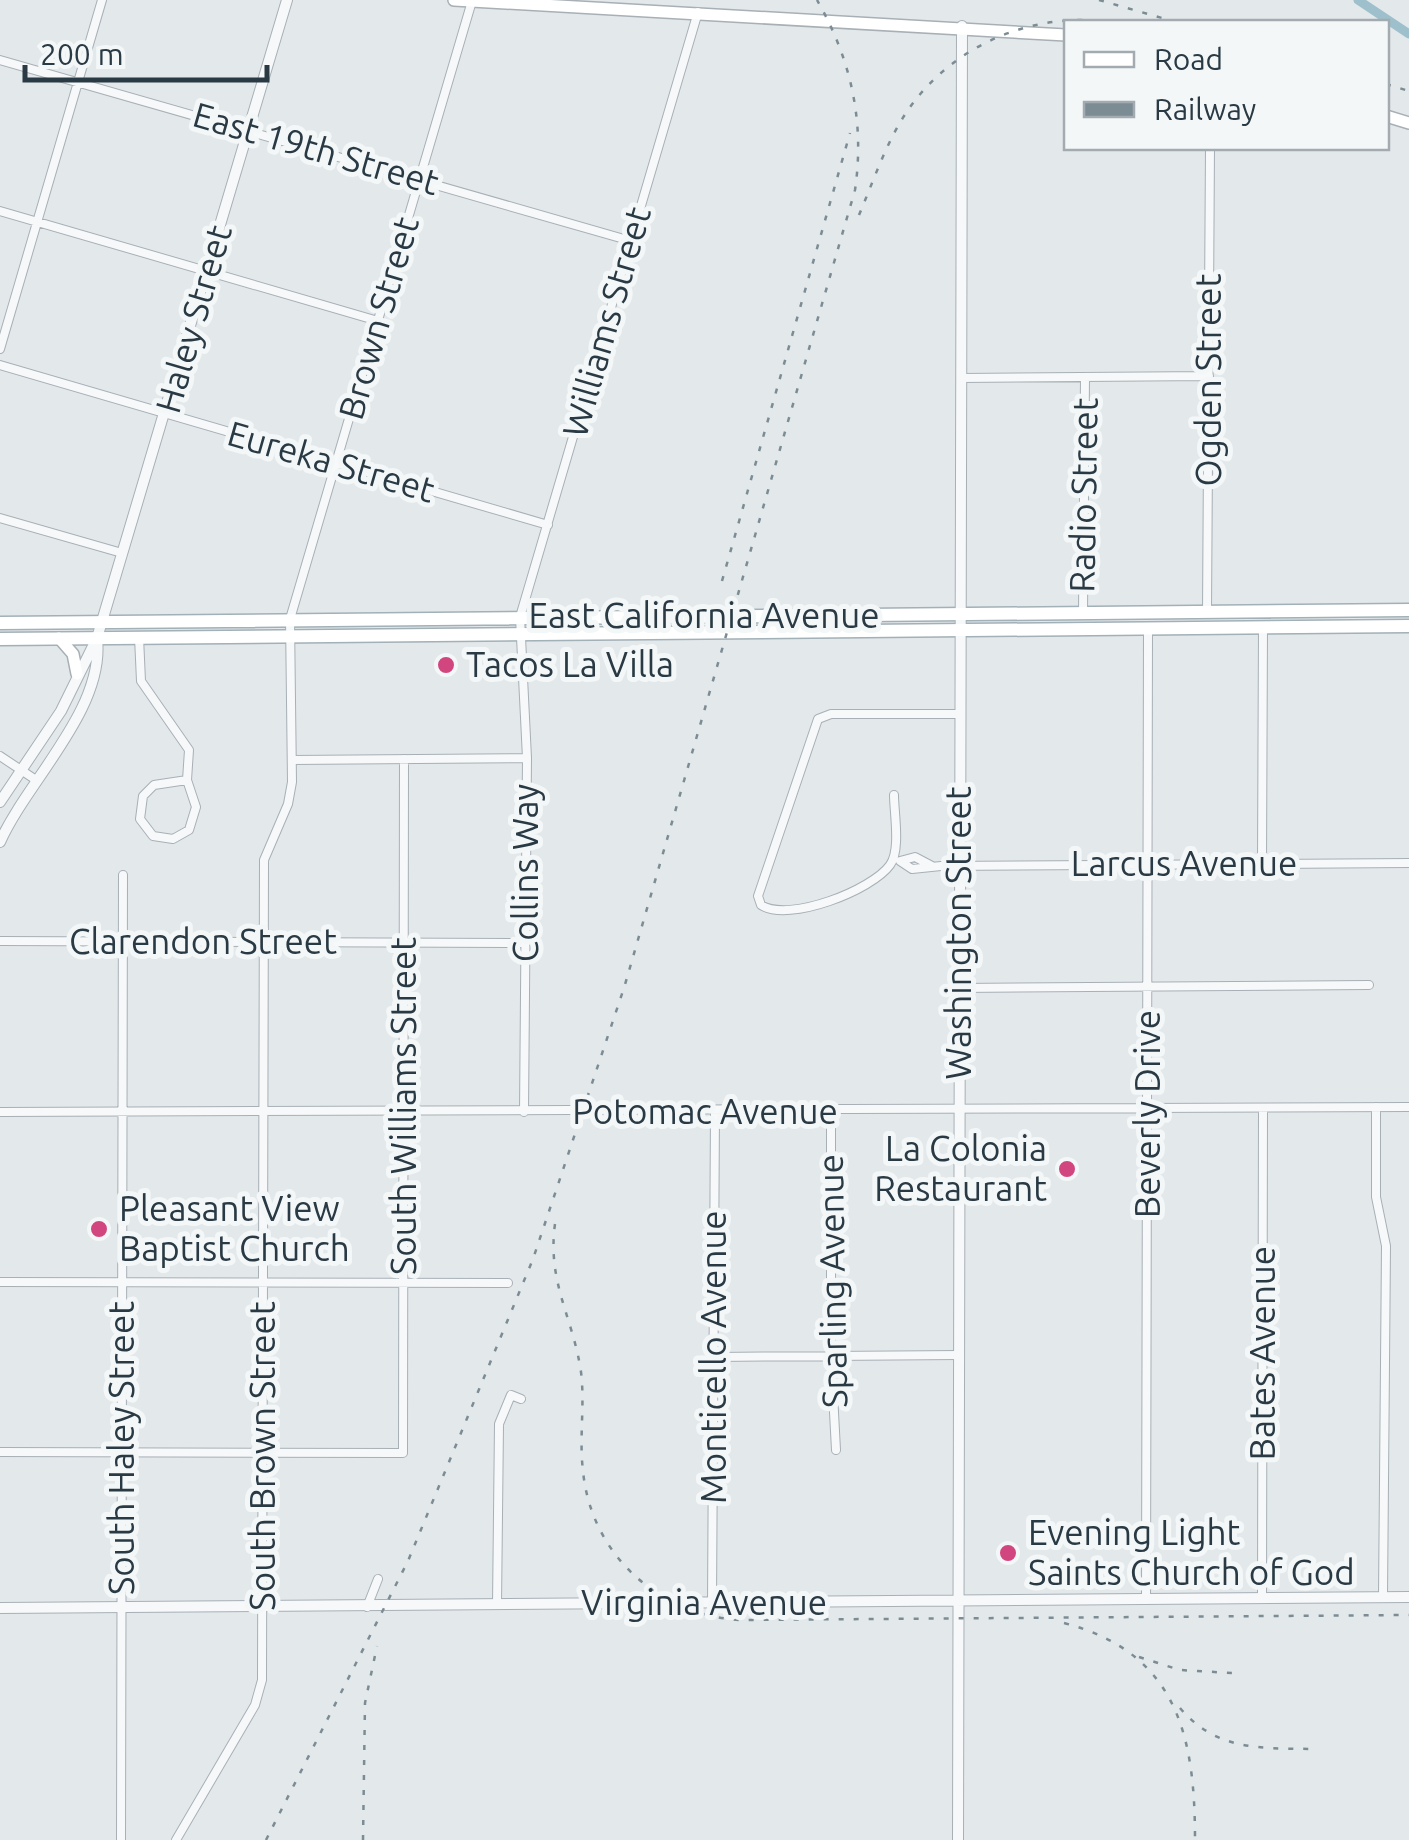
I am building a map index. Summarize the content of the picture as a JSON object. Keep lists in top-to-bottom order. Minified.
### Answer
{"streets":{"main road":["East California Avenue"],"street":["East 19th Street","Brown Street","Haley Street","Williams Street","Ogden Street","Eureka Street","Radio Street","Larcus Avenue","Collins Way","Washington Street","Clarendon Street","South Williams Street","Potomac Avenue","Beverly Drive","Sparling Avenue","Bates Avenue","Monticello Avenue","South Haley Street","South Brown Street","Virginia Avenue"]},"crossings":[["East 19th Street","Brown Street"],["East 19th Street","Haley Street"],["East 19th Street","Williams Street"],["Brown Street","Eureka Street"],["Brown Street","East California Avenue"],["Brown Street","South Brown Street"],["Haley Street","Eureka Street"],["Haley Street","East California Avenue"],["Williams Street","Eureka Street"],["Williams Street","East California Avenue"],["Williams Street","Collins Way"],["Ogden Street","East California Avenue"],["Radio Street","East California Avenue"],["East California Avenue","Collins Way"],["East California Avenue","Washington Street"],["East California Avenue","Beverly Drive"],["East California Avenue","South Brown Street"],["Larcus Avenue","Washington Street"],["Larcus Avenue","Beverly Drive"],["Collins Way","Clarendon Street"],["Collins Way","Potomac Avenue"],["Washington Street","Potomac Avenue"],["Washington Street","Virginia Avenue"],["Clarendon Street","South Williams Street"],["Clarendon Street","South Haley Street"],["Clarendon Street","South Brown Street"],["South Williams Street","Potomac Avenue"],["South Williams Street","South Brown Street"],["Potomac Avenue","Beverly Drive"],["Potomac Avenue","Sparling Avenue"],["Potomac Avenue","Bates Avenue"],["Potomac Avenue","Monticello Avenue"],["Potomac Avenue","South Haley Street"],["Potomac Avenue","South Brown Street"],["Beverly Drive","Virginia Avenue"],["Bates Avenue","Virginia Avenue"],["Monticello Avenue","Virginia Avenue"],["South Haley Street","Virginia Avenue"],["South Brown Street","Virginia Avenue"]],"places":["Tacos La Villa","La Colonia Restaurant","Pleasant View Baptist Church","Evening Light Saints Church of God"],"legend":["Road","Railway"],"scale_bar":"200 m"}
